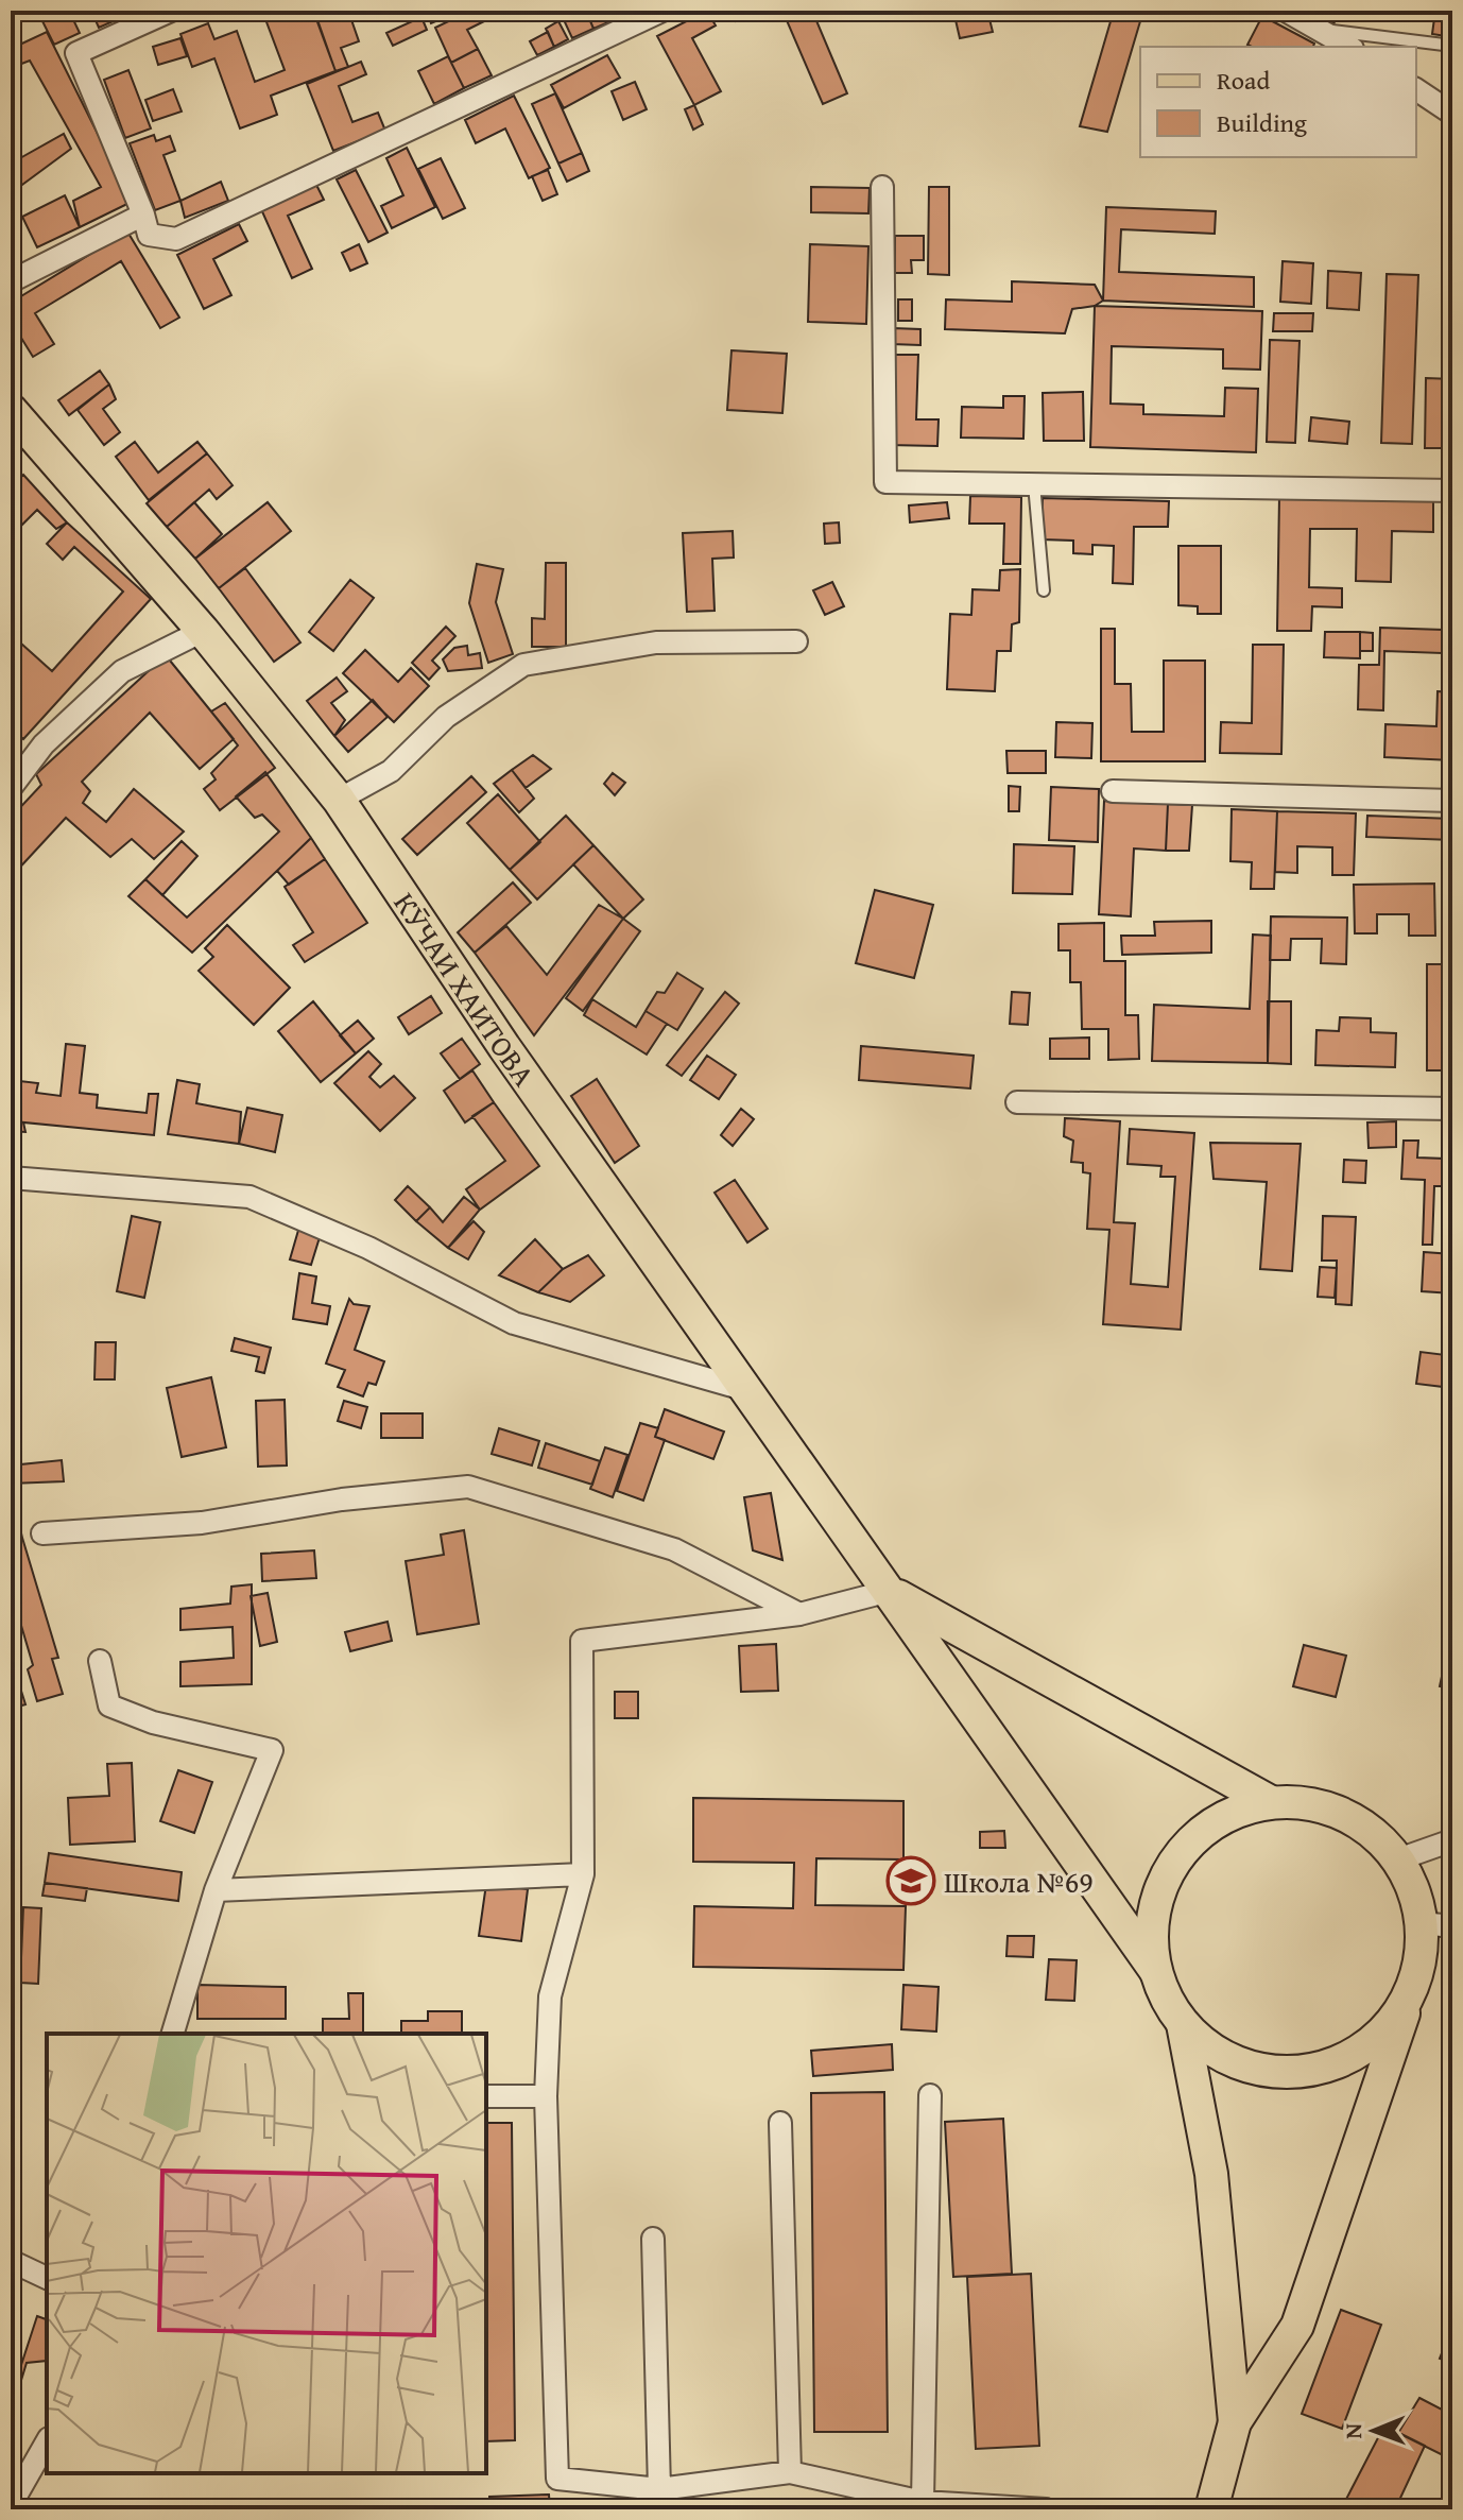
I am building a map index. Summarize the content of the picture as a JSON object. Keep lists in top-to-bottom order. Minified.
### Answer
{"streets":{"main road":["КӮЧАИ ХАИТОВА"]},"places":{"school or university":["Школа №69"]},"legend":["Road","Building"],"north":"left"}
